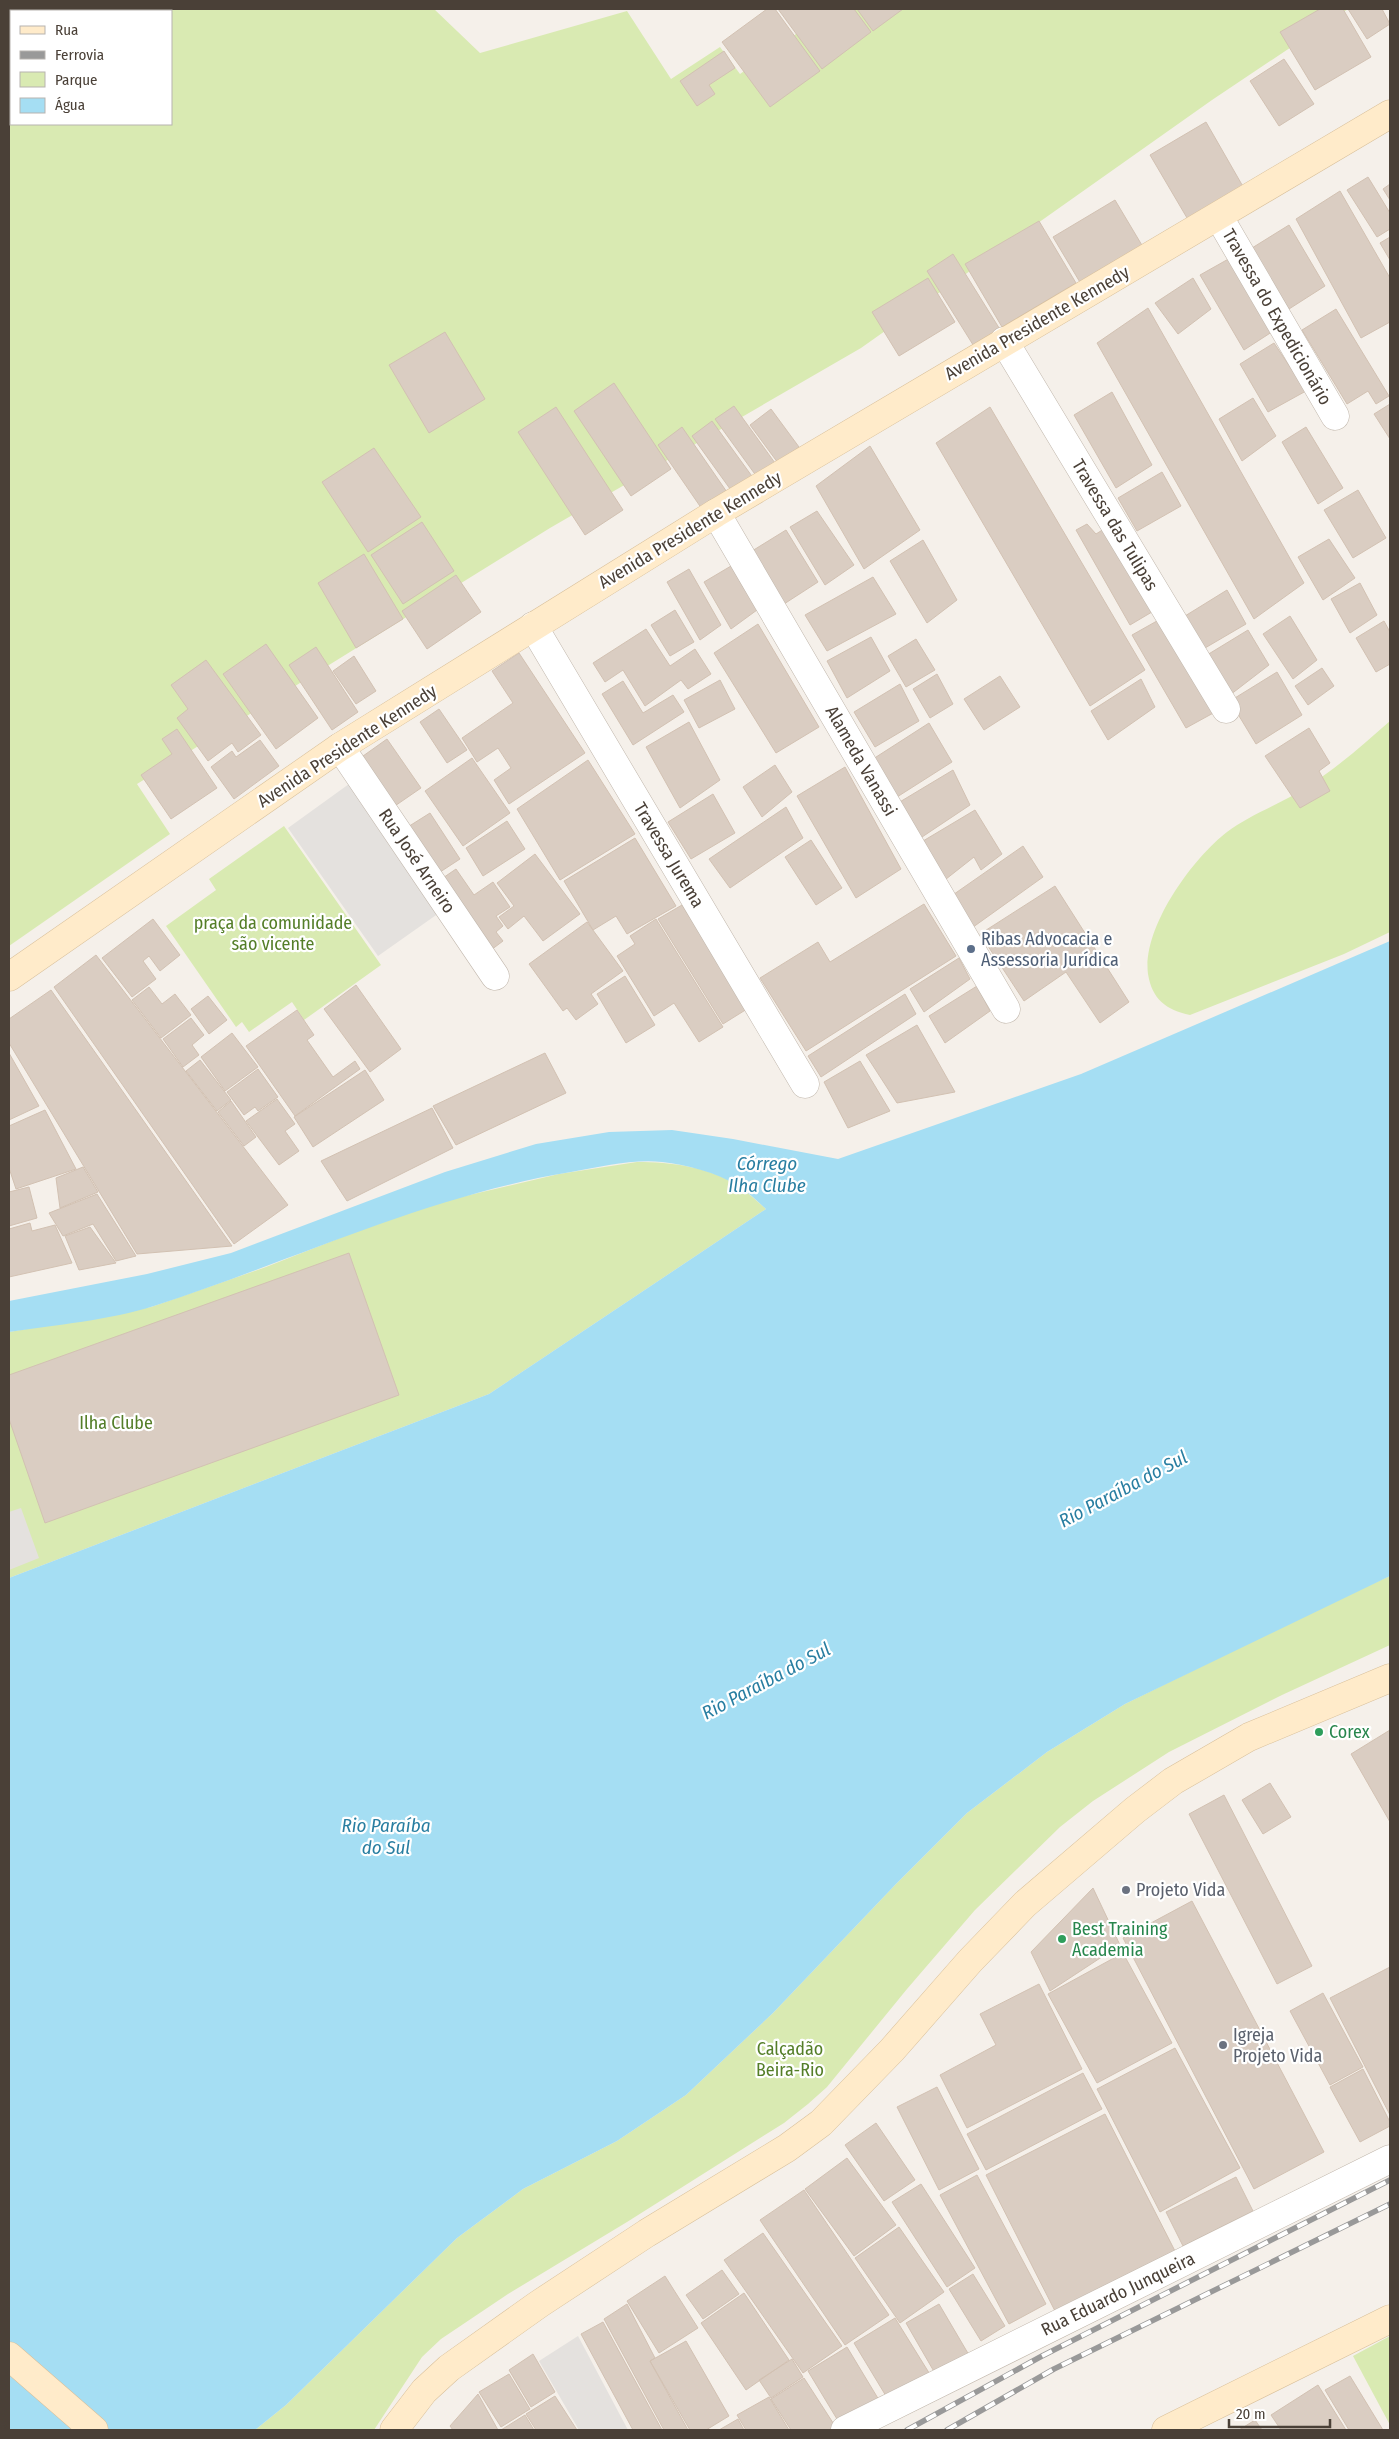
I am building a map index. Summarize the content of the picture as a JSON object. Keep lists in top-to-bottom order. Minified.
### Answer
{"streets":{"main road":["Avenida Presidente Kennedy"],"street":["Travessa do Expedicionário","Travessa das Tulipas","Alameda Vanassi","Travessa Jurema","Rua José Arneiro","Rua Eduardo Junqueira"]},"crossings":[["Travessa do Expedicionário","Avenida Presidente Kennedy"],["Avenida Presidente Kennedy","Travessa das Tulipas"],["Avenida Presidente Kennedy","Alameda Vanassi"],["Avenida Presidente Kennedy","Travessa Jurema"],["Avenida Presidente Kennedy","Rua José Arneiro"]],"water":["Córrego Ilha Clube","Rio Paraíba do Sul"],"parks":["praça da comunidade são vicente","Ilha Clube","Calçadão Beira-Rio"],"places":["Ribas Advocacia e Assessoria Jurídica","Corex","Projeto Vida","Best Training Academia","Igreja Projeto Vida"],"legend":["Rua","Ferrovia","Parque","Água"],"scale_bar":"20 m"}
